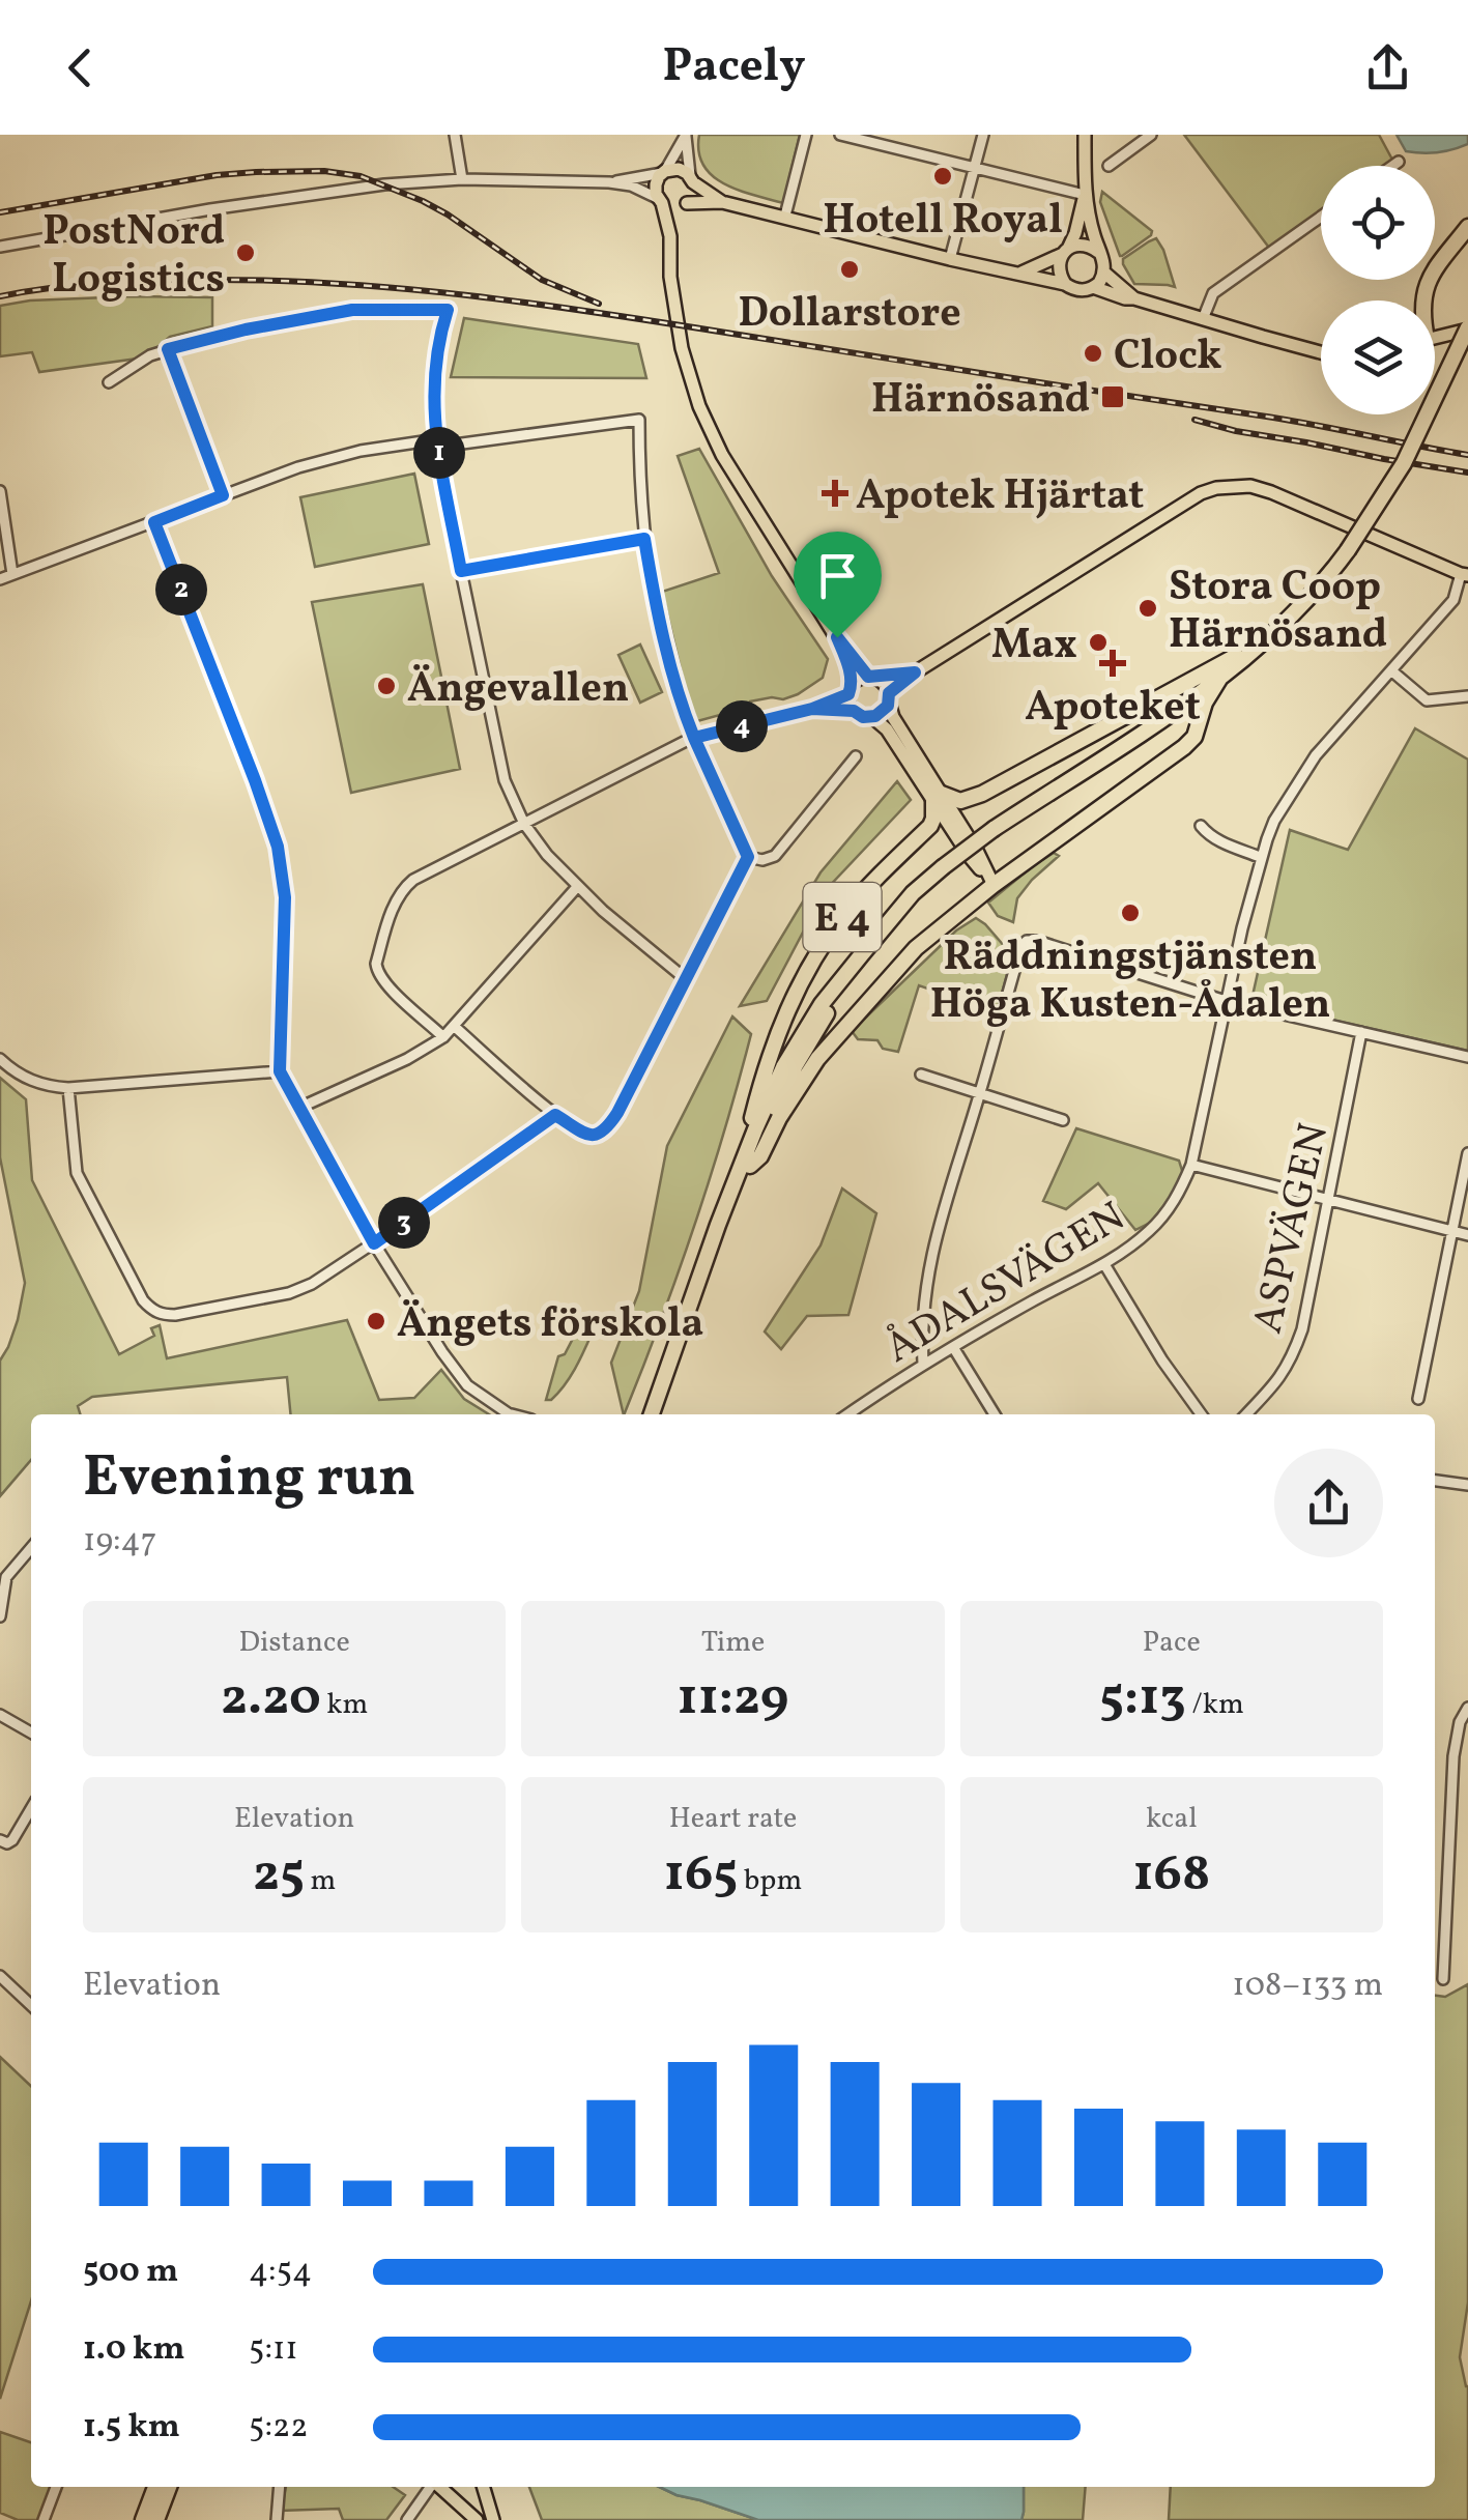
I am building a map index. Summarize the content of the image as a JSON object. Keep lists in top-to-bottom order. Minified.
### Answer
{"streets":{"highway":["E 4"],"street":["ASPVÄGEN","ÅDALSVÄGEN"]},"places":{"other":["Hotell Royal","PostNord Logistics","Dollarstore","Clock","Stora Coop Härnösand","Max","Ängevallen","Räddningstjänsten Höga Kusten-Ådalen","Ängets förskola"],"transit":["Härnösand"],"health":["Apotek Hjärtat","Apoteket"]},"page":{"header":"Pacely","pins":["1","2","4","3"],"heading":["Evening run","19:47"],"stats":[["Distance","2.20 km"],["Time","11:29"],["Pace","5:13 /km"],["Elevation","25 m"],["Heart rate","165 bpm"],["kcal","168"]],"chart":["Elevation","108–133 m"],"list":[{"name":"500 m","note":"4:54"},{"name":"1.0 km","note":"5:11"},{"name":"1.5 km","note":"5:22"}]}}
